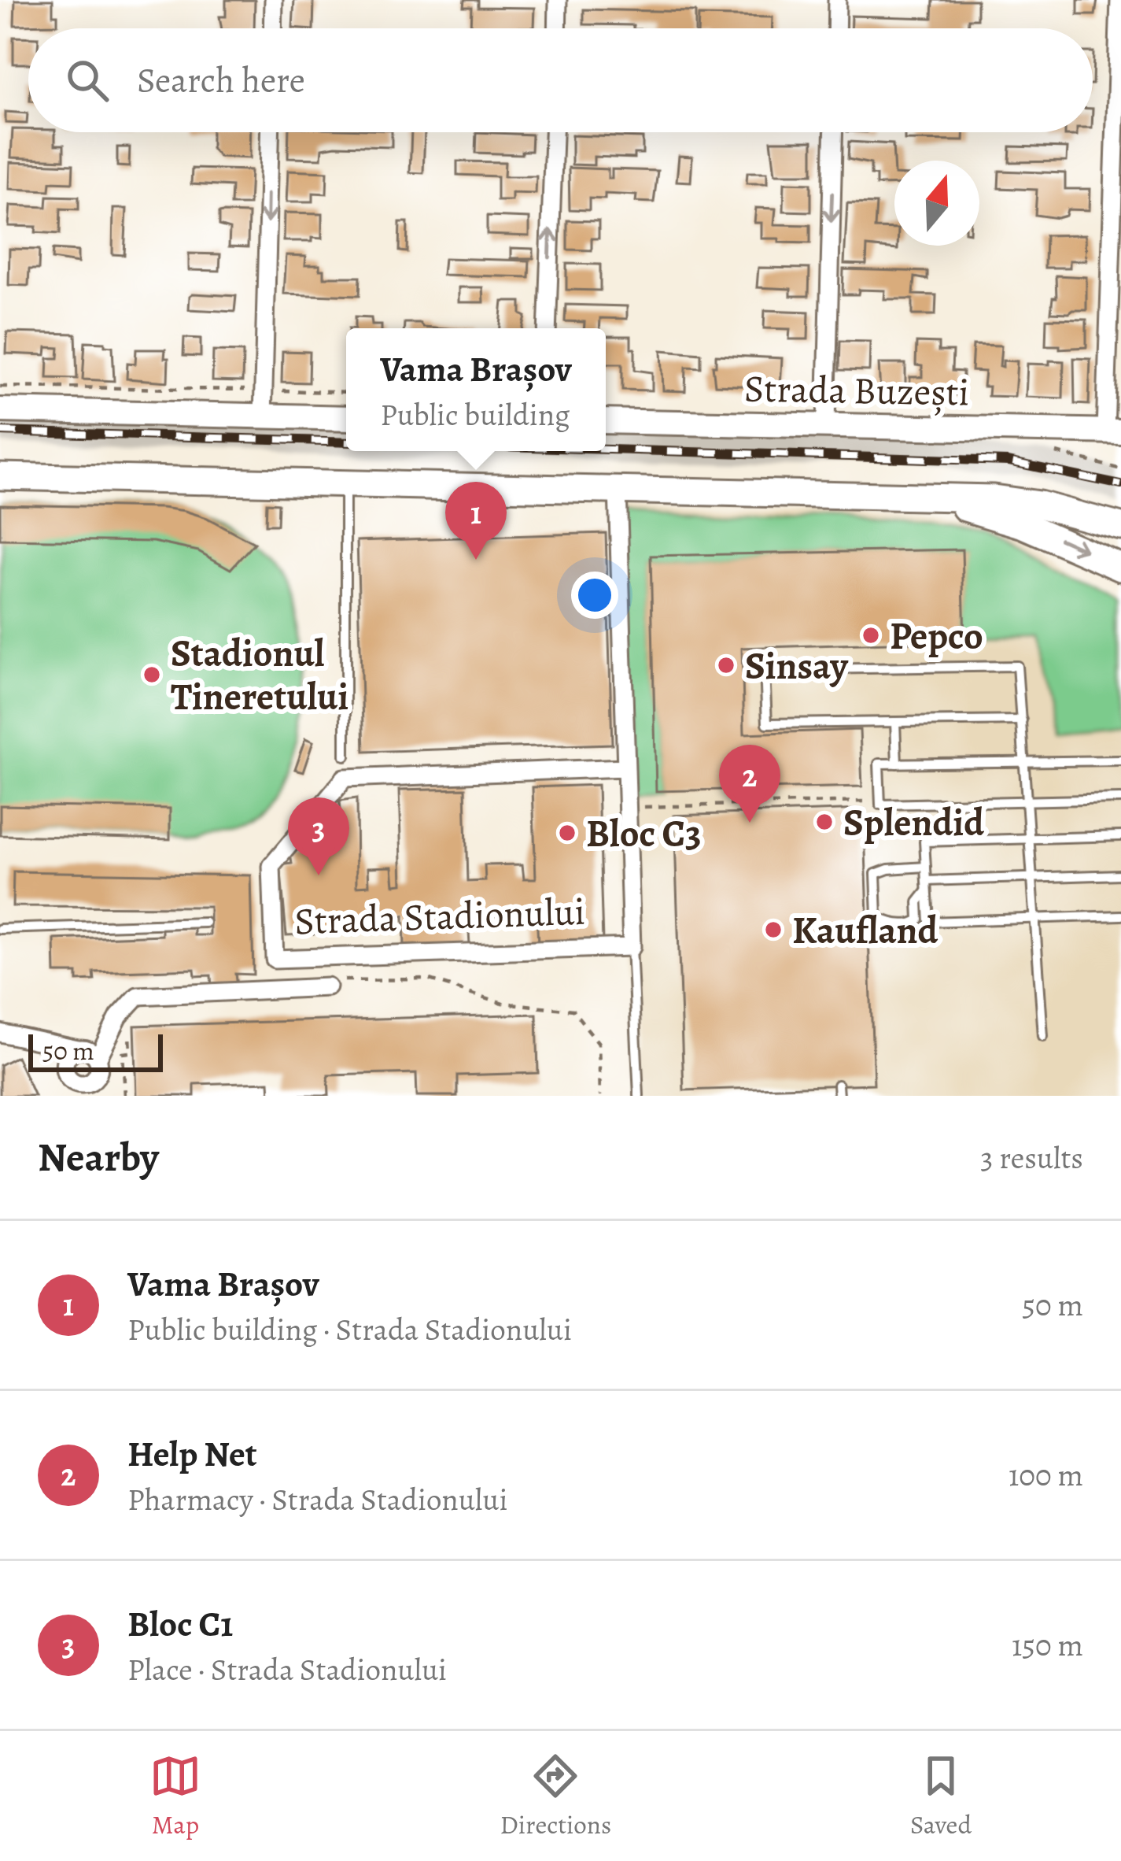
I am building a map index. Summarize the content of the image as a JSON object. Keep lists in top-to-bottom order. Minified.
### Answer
{"streets":{"main road":["Strada Buzești"],"street":["Strada Stadionului"]},"places":["Pepco","Sinsay","Stadionul Tineretului","Splendid","Bloc C3","Kaufland"],"scale_bar":"50 m","north":"top","page":{"search":"Search here","popup":["Vama Brașov","Public building"],"pins":["1","2","3"],"scale":"50 m","heading":["Nearby","3 results"],"list":[{"mark":"1","name":"Vama Brașov","note":"Public building · Strada Stadionului","value":"50 m"},{"mark":"2","name":"Help Net","note":"Pharmacy · Strada Stadionului","value":"100 m"},{"mark":"3","name":"Bloc C1","note":"Place · Strada Stadionului","value":"150 m"}],"nav":["Map","Directions","Saved"]}}
